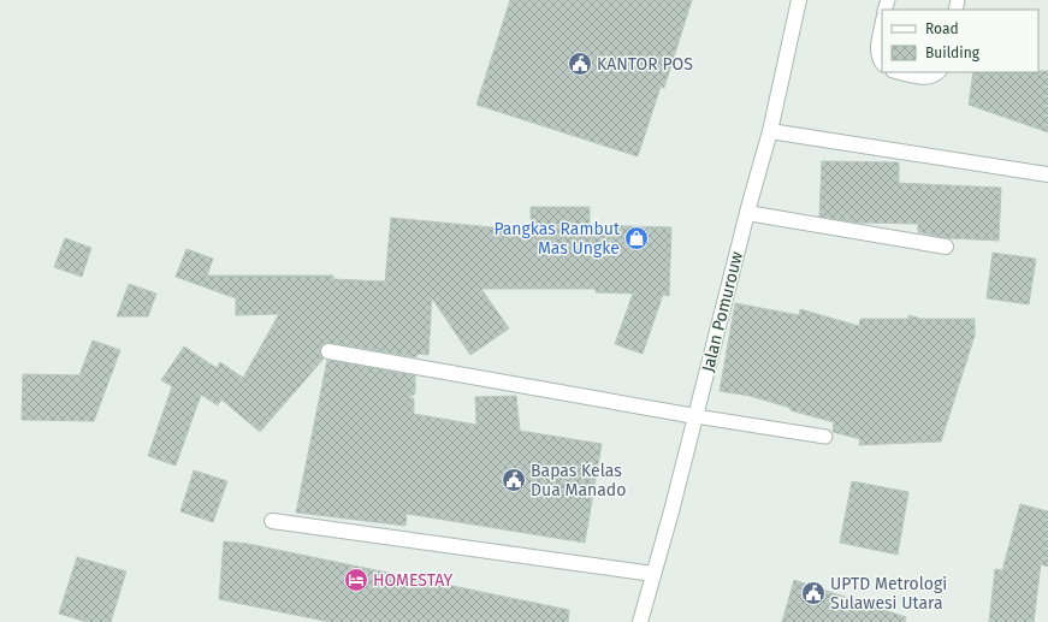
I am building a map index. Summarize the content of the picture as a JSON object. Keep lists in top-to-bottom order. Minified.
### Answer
{"streets":{"street":["Jalan Pomurouw"]},"places":{"public building":["KANTOR POS","Bapas Kelas Dua Manado","UPTD Metrologi Sulawesi Utara"],"shop":["Pangkas Rambut Mas Ungke"],"hotel":["HOMESTAY"]},"legend":["Road","Building"]}
